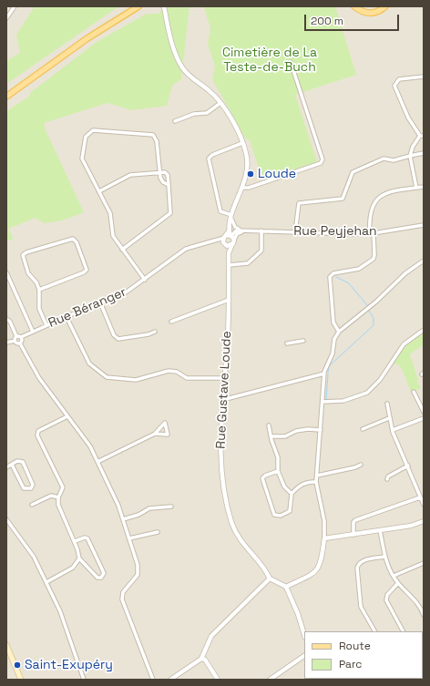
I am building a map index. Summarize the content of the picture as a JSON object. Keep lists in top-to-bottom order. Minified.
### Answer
{"streets":{"street":["Rue Peyjehan","Rue Béranger","Rue Gustave Loude"]},"crossings":[["Rue Béranger","Rue Gustave Loude"]],"parks":["Cimetière de La Teste-de-Buch"],"places":["Loude","Saint-Exupéry"],"legend":["Route","Parc"],"scale_bar":"200 m"}
